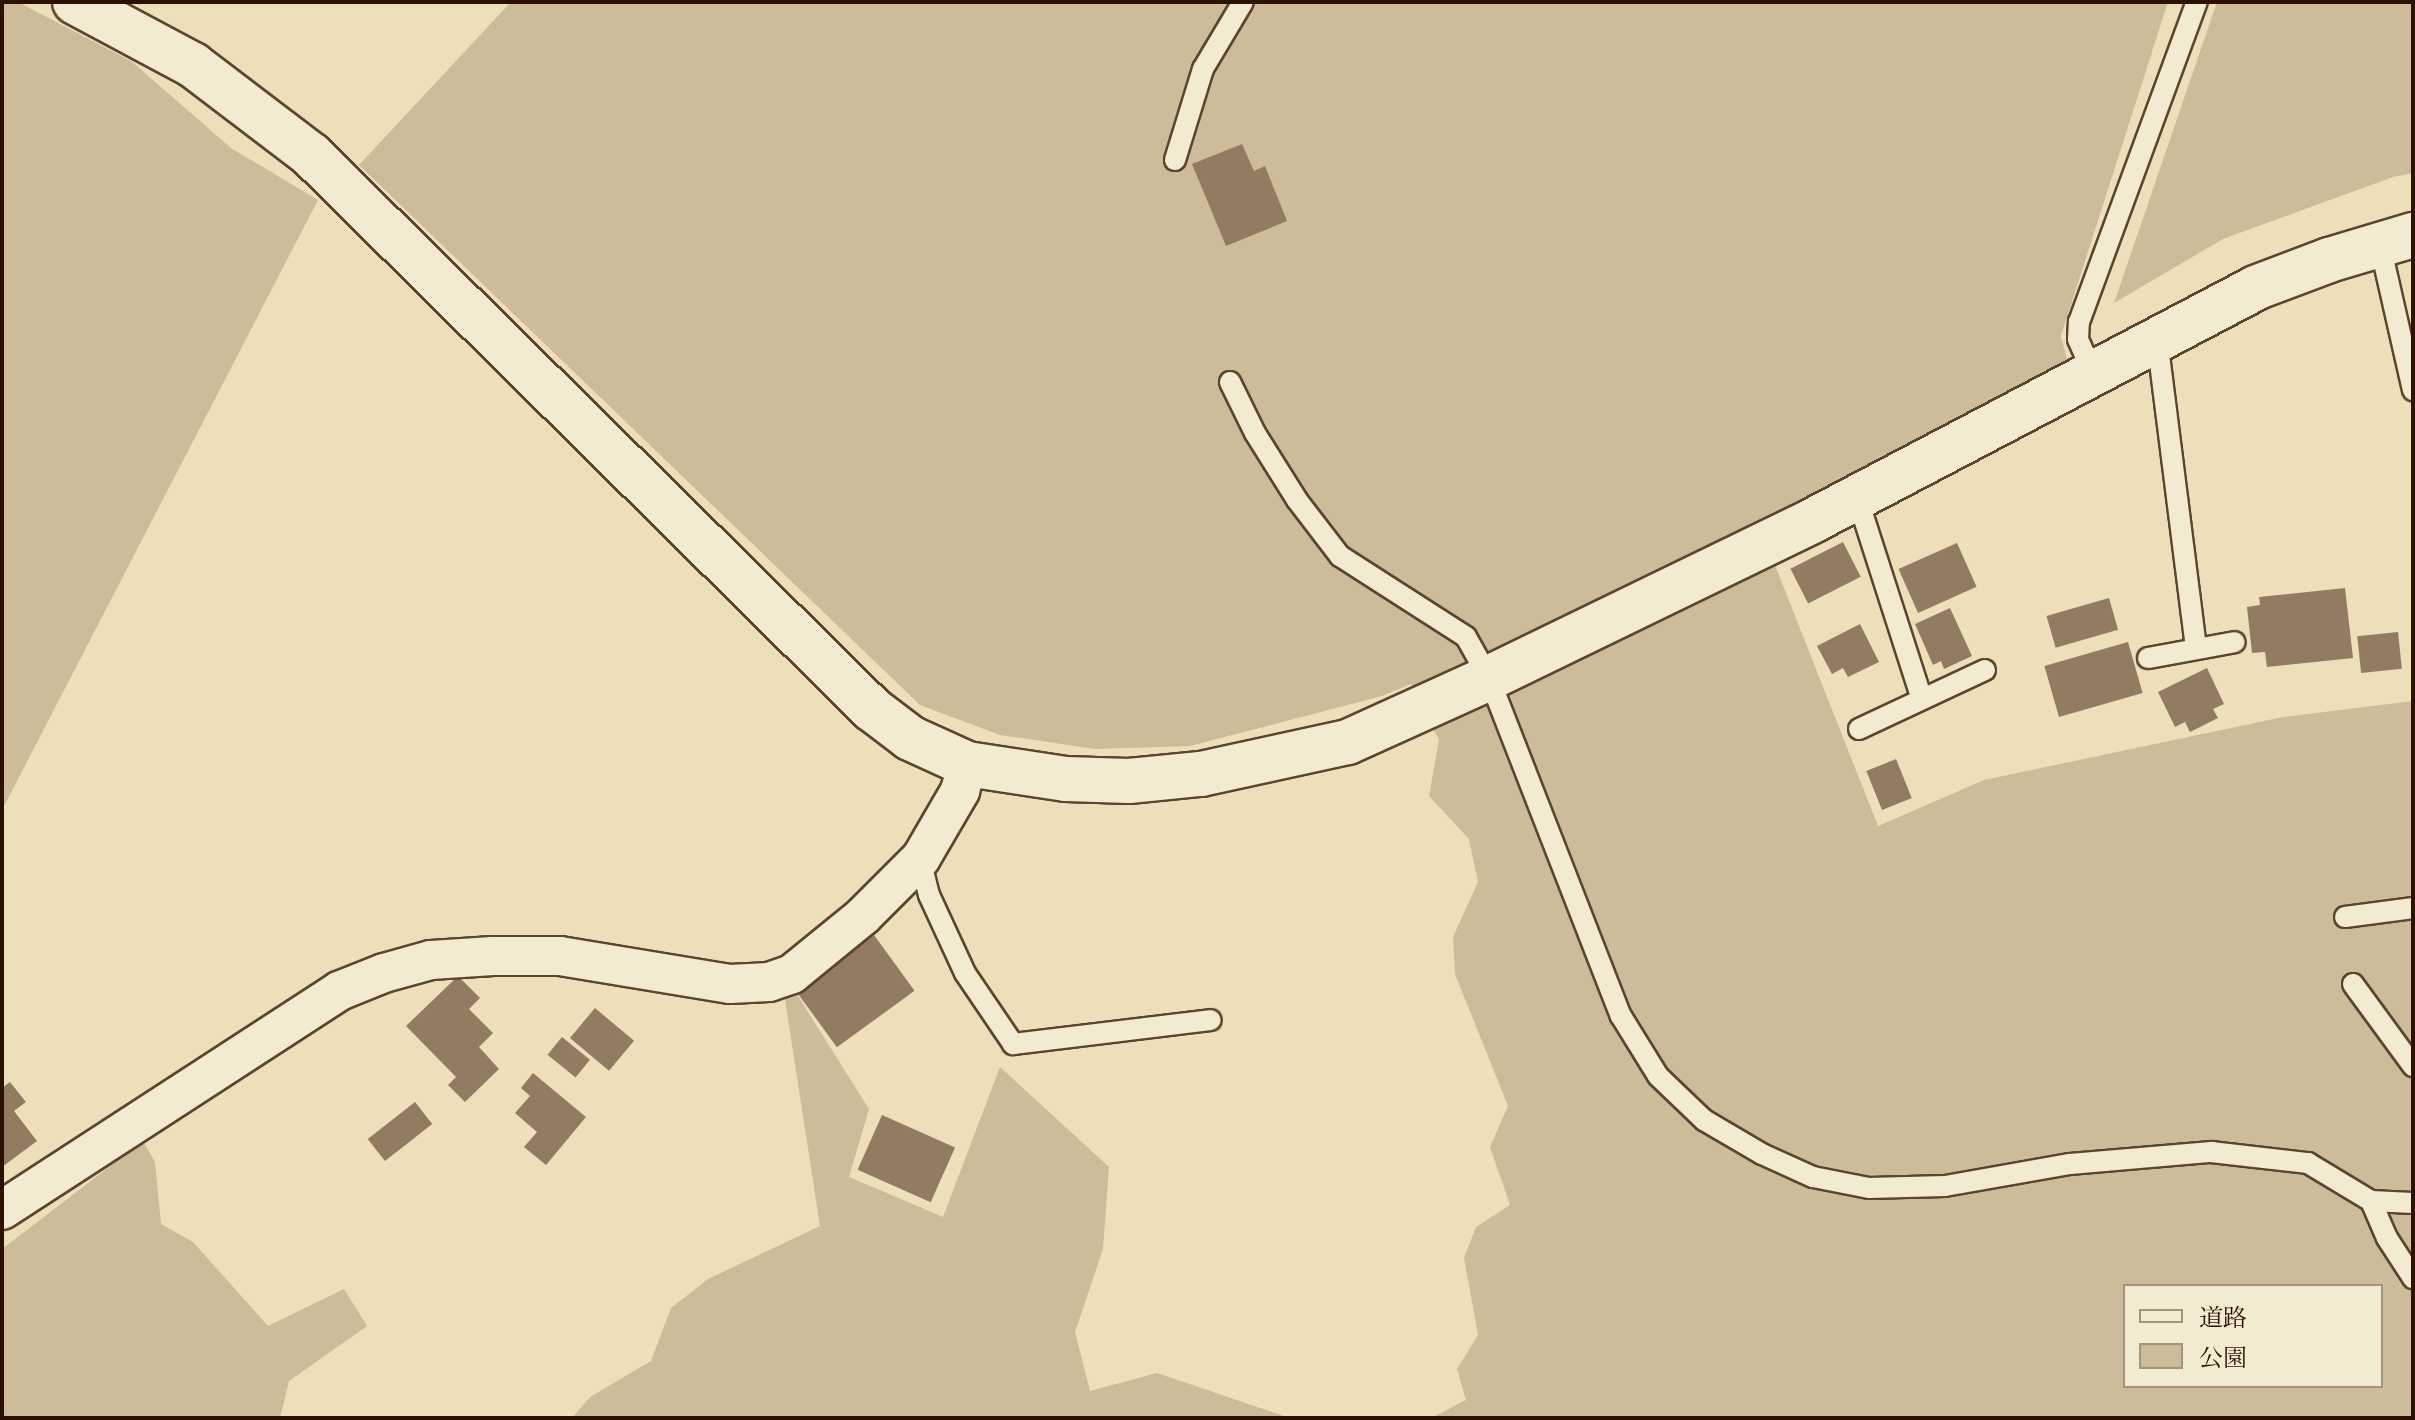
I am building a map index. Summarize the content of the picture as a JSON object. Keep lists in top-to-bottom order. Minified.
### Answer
{"legend":["道路","公園"]}
